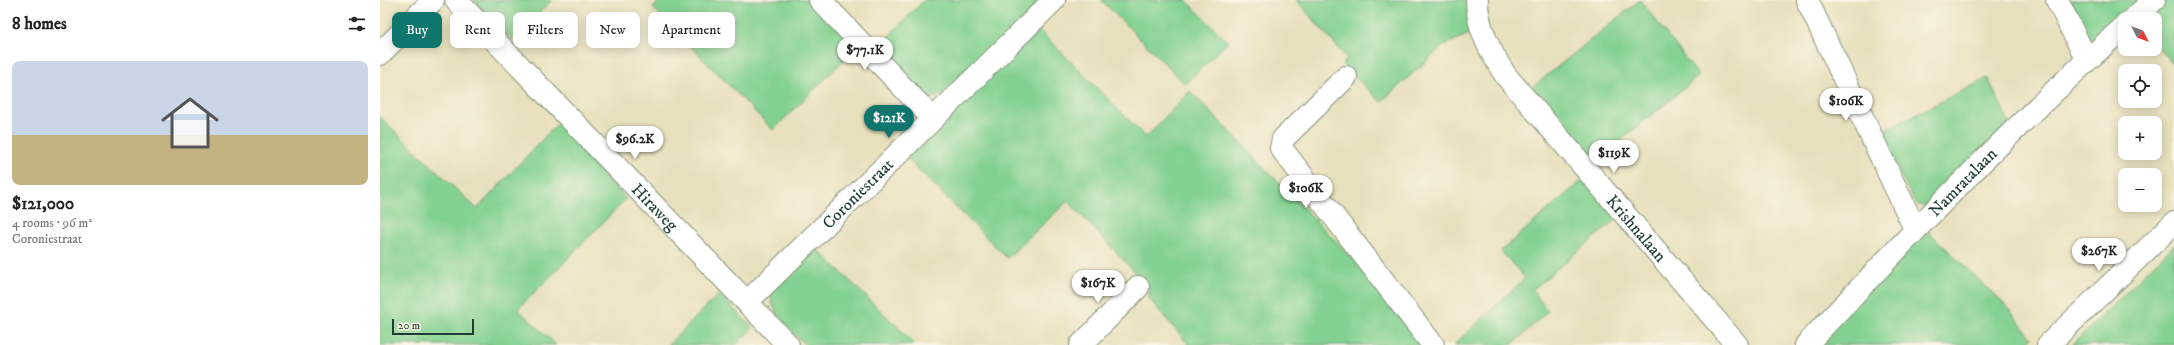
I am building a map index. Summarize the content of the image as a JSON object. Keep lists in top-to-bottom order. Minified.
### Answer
{"streets":{"street":["Namratalaan","Coroniestraat","Hiraweg","Krishnalaan"]},"crossings":[["Coroniestraat","Hiraweg"]],"scale_bar":"20 m","north":"bottom right","page":{"heading":"8 homes","map_buttons":["+","−"],"chip":["Buy","Rent","Filters","New","Apartment"],"price":["$77.1K","$106K","$121K","$96.2K","$119K","$106K","$267K","$167K"],"list":[{"name":"$121,000","note":"4 rooms · 96 m² · Coroniestraat"}],"scale":"20 m"}}
